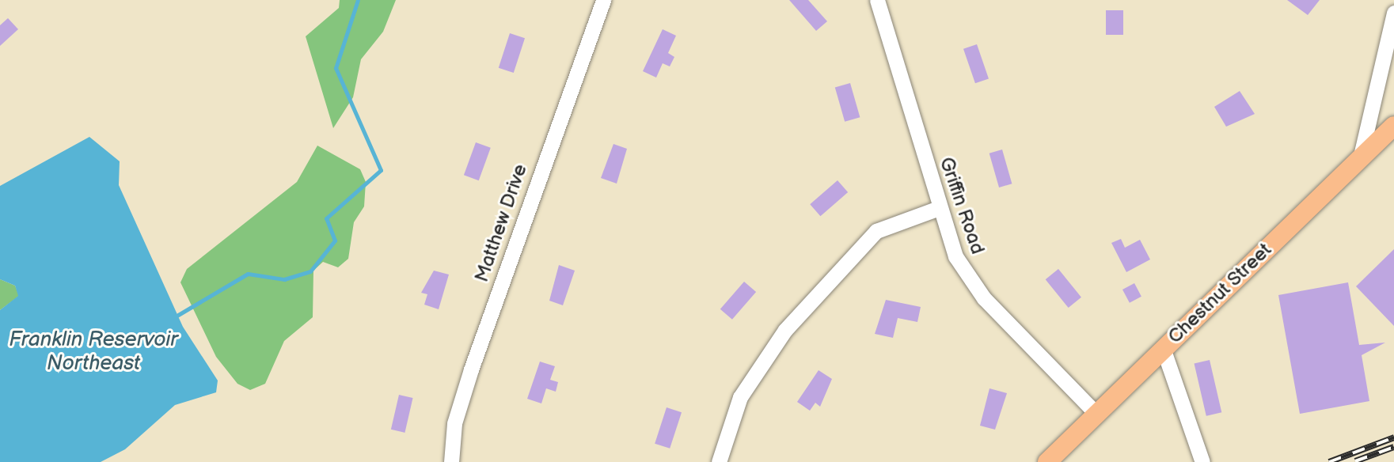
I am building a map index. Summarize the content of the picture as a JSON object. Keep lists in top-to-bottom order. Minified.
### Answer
{"streets":{"main road":["Chestnut Street"],"street":["Griffin Road","Matthew Drive"]},"crossings":[["Griffin Road","Chestnut Street"]],"water":["Franklin Reservoir Northeast"]}
